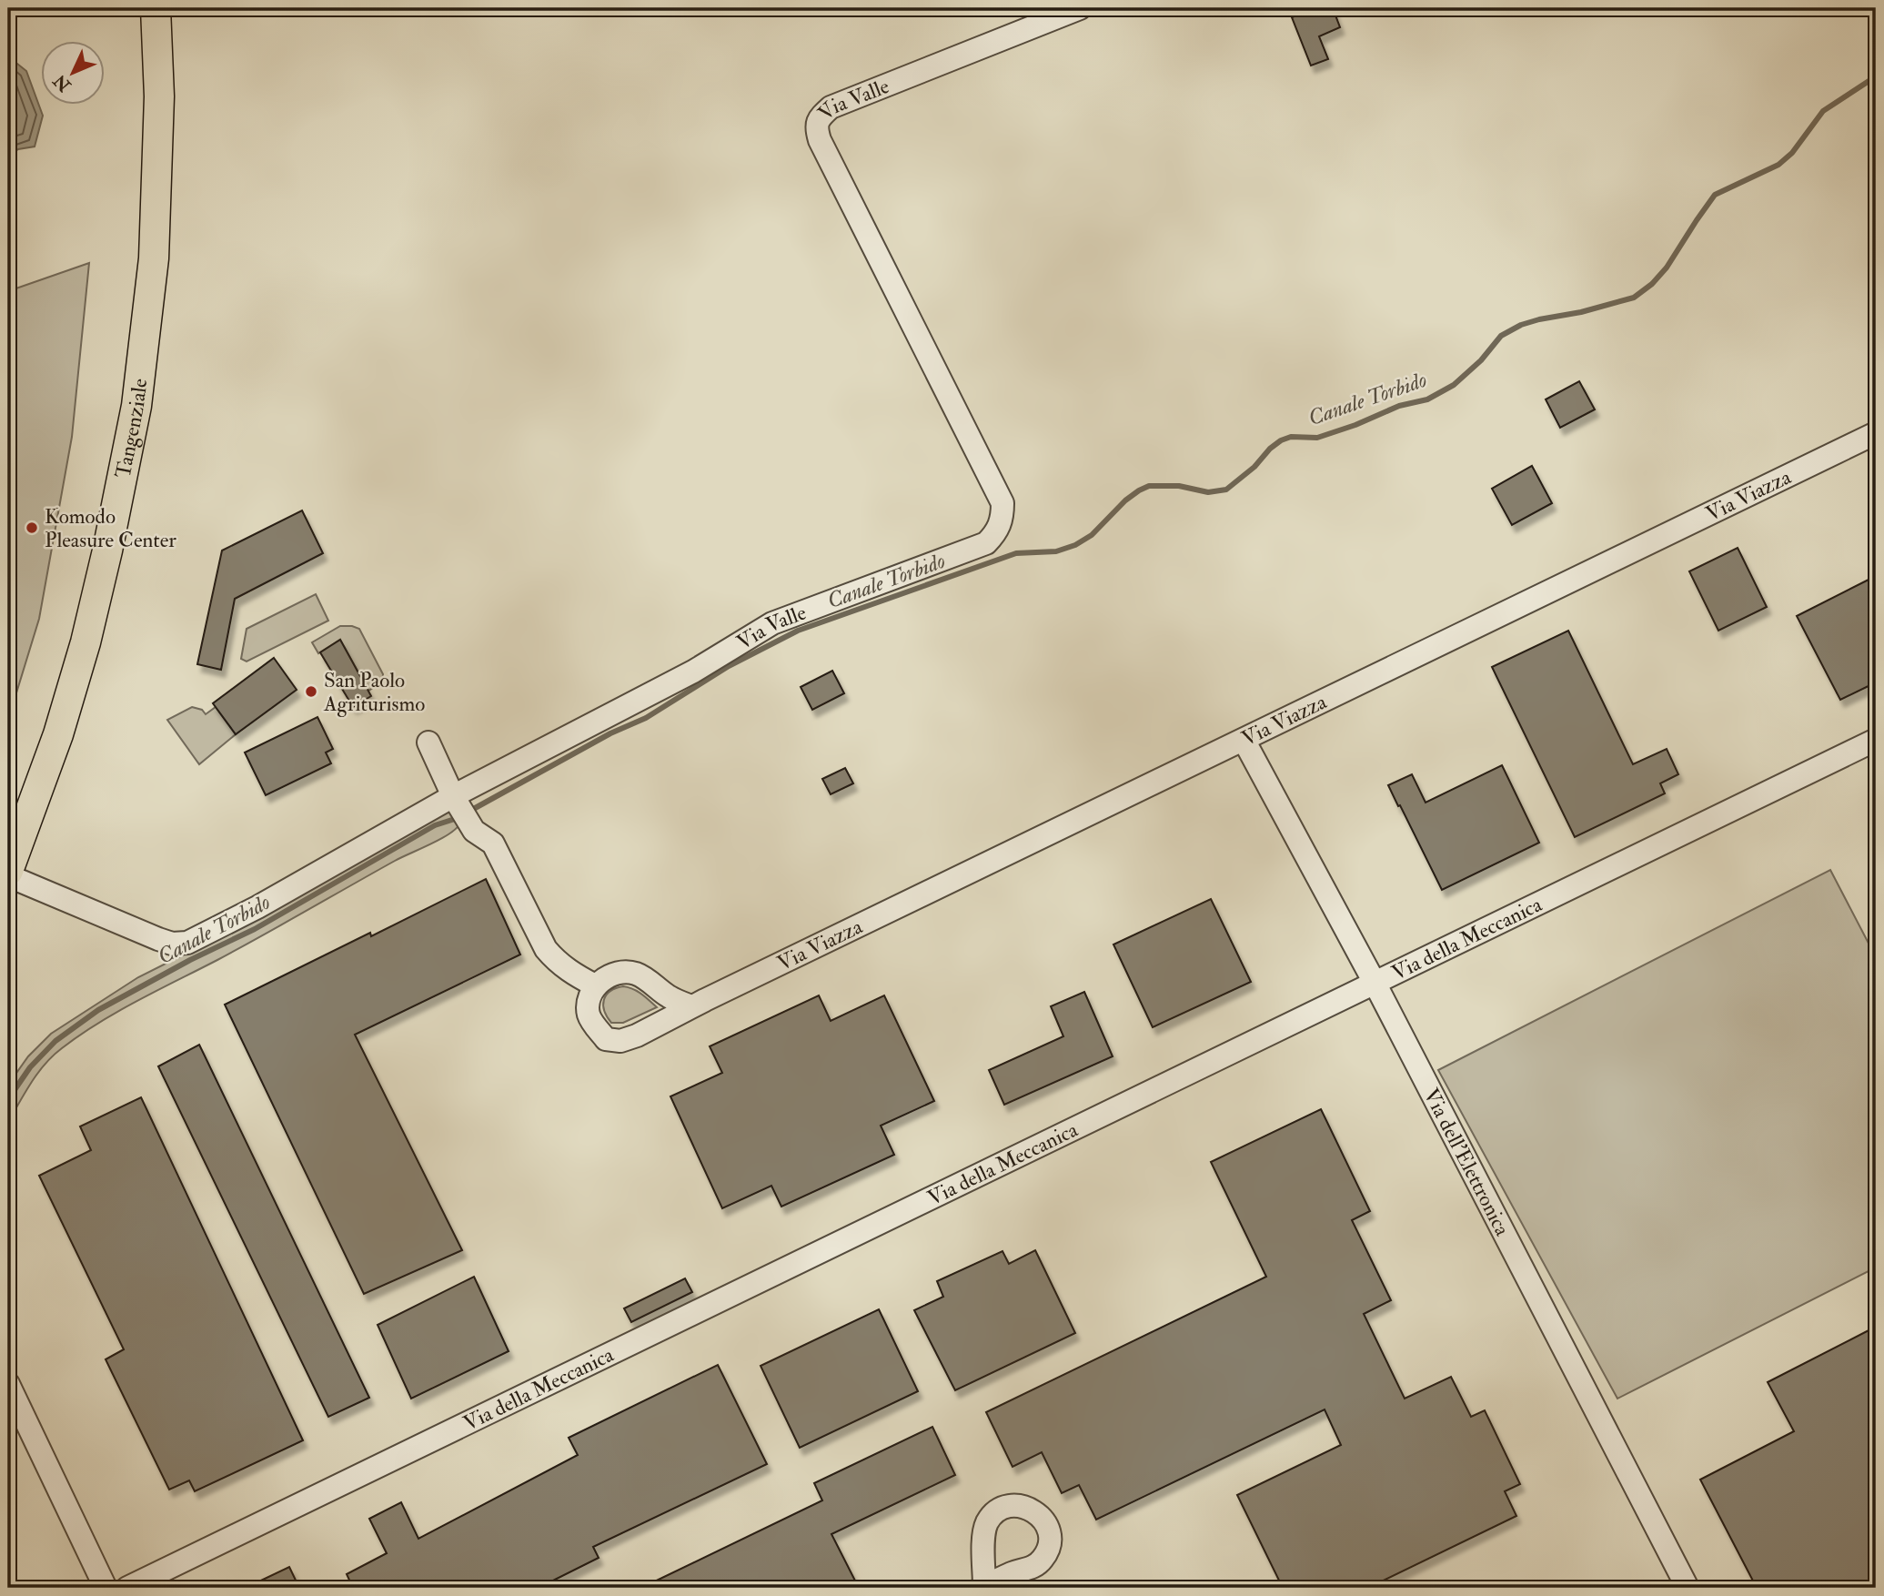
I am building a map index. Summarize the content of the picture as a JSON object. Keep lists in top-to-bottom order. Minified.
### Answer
{"streets":{"main road":["Tangenziale"],"street":["Via Valle","Via Viazza","Via della Meccanica","Via dell'Elettronica"]},"crossings":[["Via Valle","Tangenziale"],["Via Viazza","Via dell'Elettronica"],["Via della Meccanica","Via dell'Elettronica"]],"water":["Canale Torbido"],"places":["Komodo Pleasure Center","San Paolo Agriturismo"],"north":"bottom left"}
